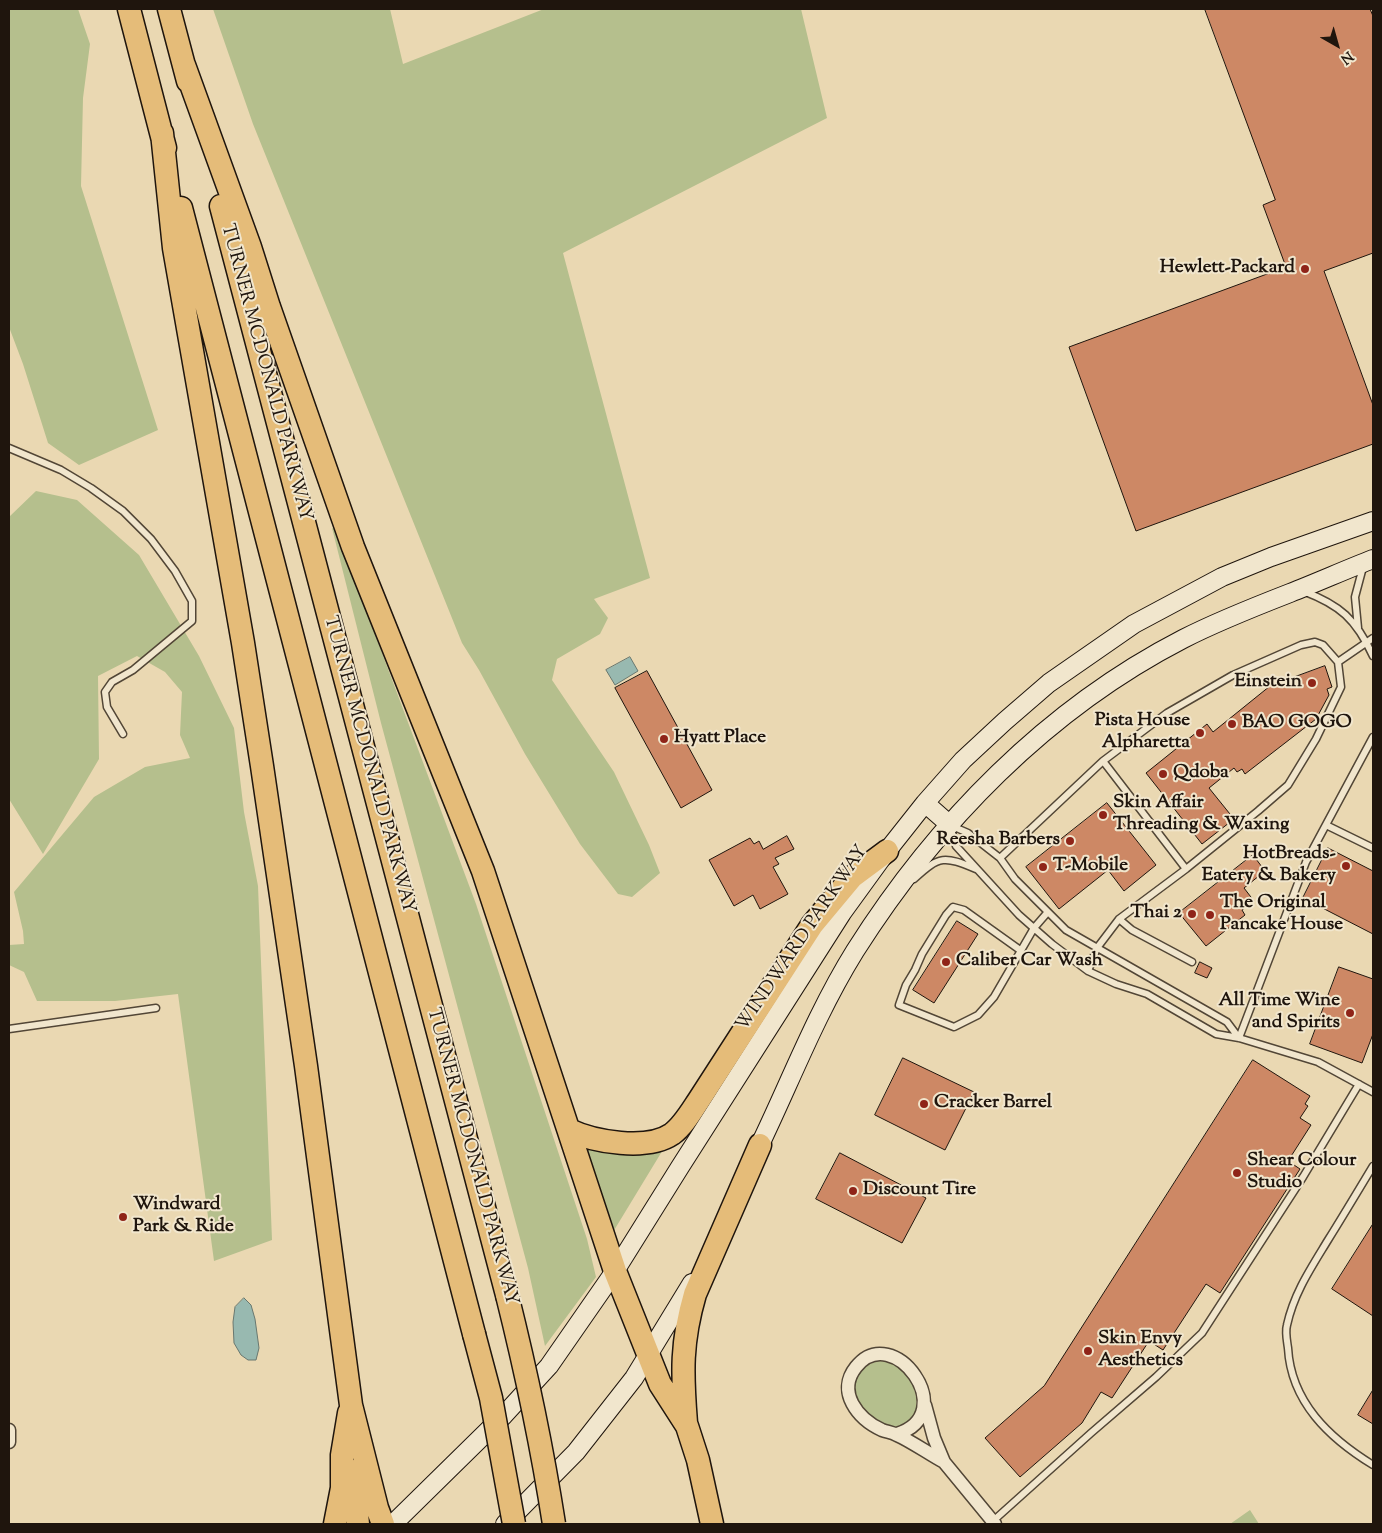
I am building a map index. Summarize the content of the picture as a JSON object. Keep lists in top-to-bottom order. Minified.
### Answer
{"streets":{"highway":["TURNER MCDONALD PARKWAY"],"main road":["WINDWARD PARKWAY"]},"places":["Hewlett-Packard","Einstein","BAO GOGO","Pista House Alpharetta","Hyatt Place","Qdoba","Skin Affair Threading & Waxing","Reesha Barbers","HotBreads- Eatery & Bakery","T-Mobile","Thai 2","The Original Pancake House","Caliber Car Wash","All Time Wine and Spirits","Cracker Barrel","Shear Colour Studio","Discount Tire","Windward Park & Ride","Skin Envy Aesthetics"],"north":"bottom right"}
